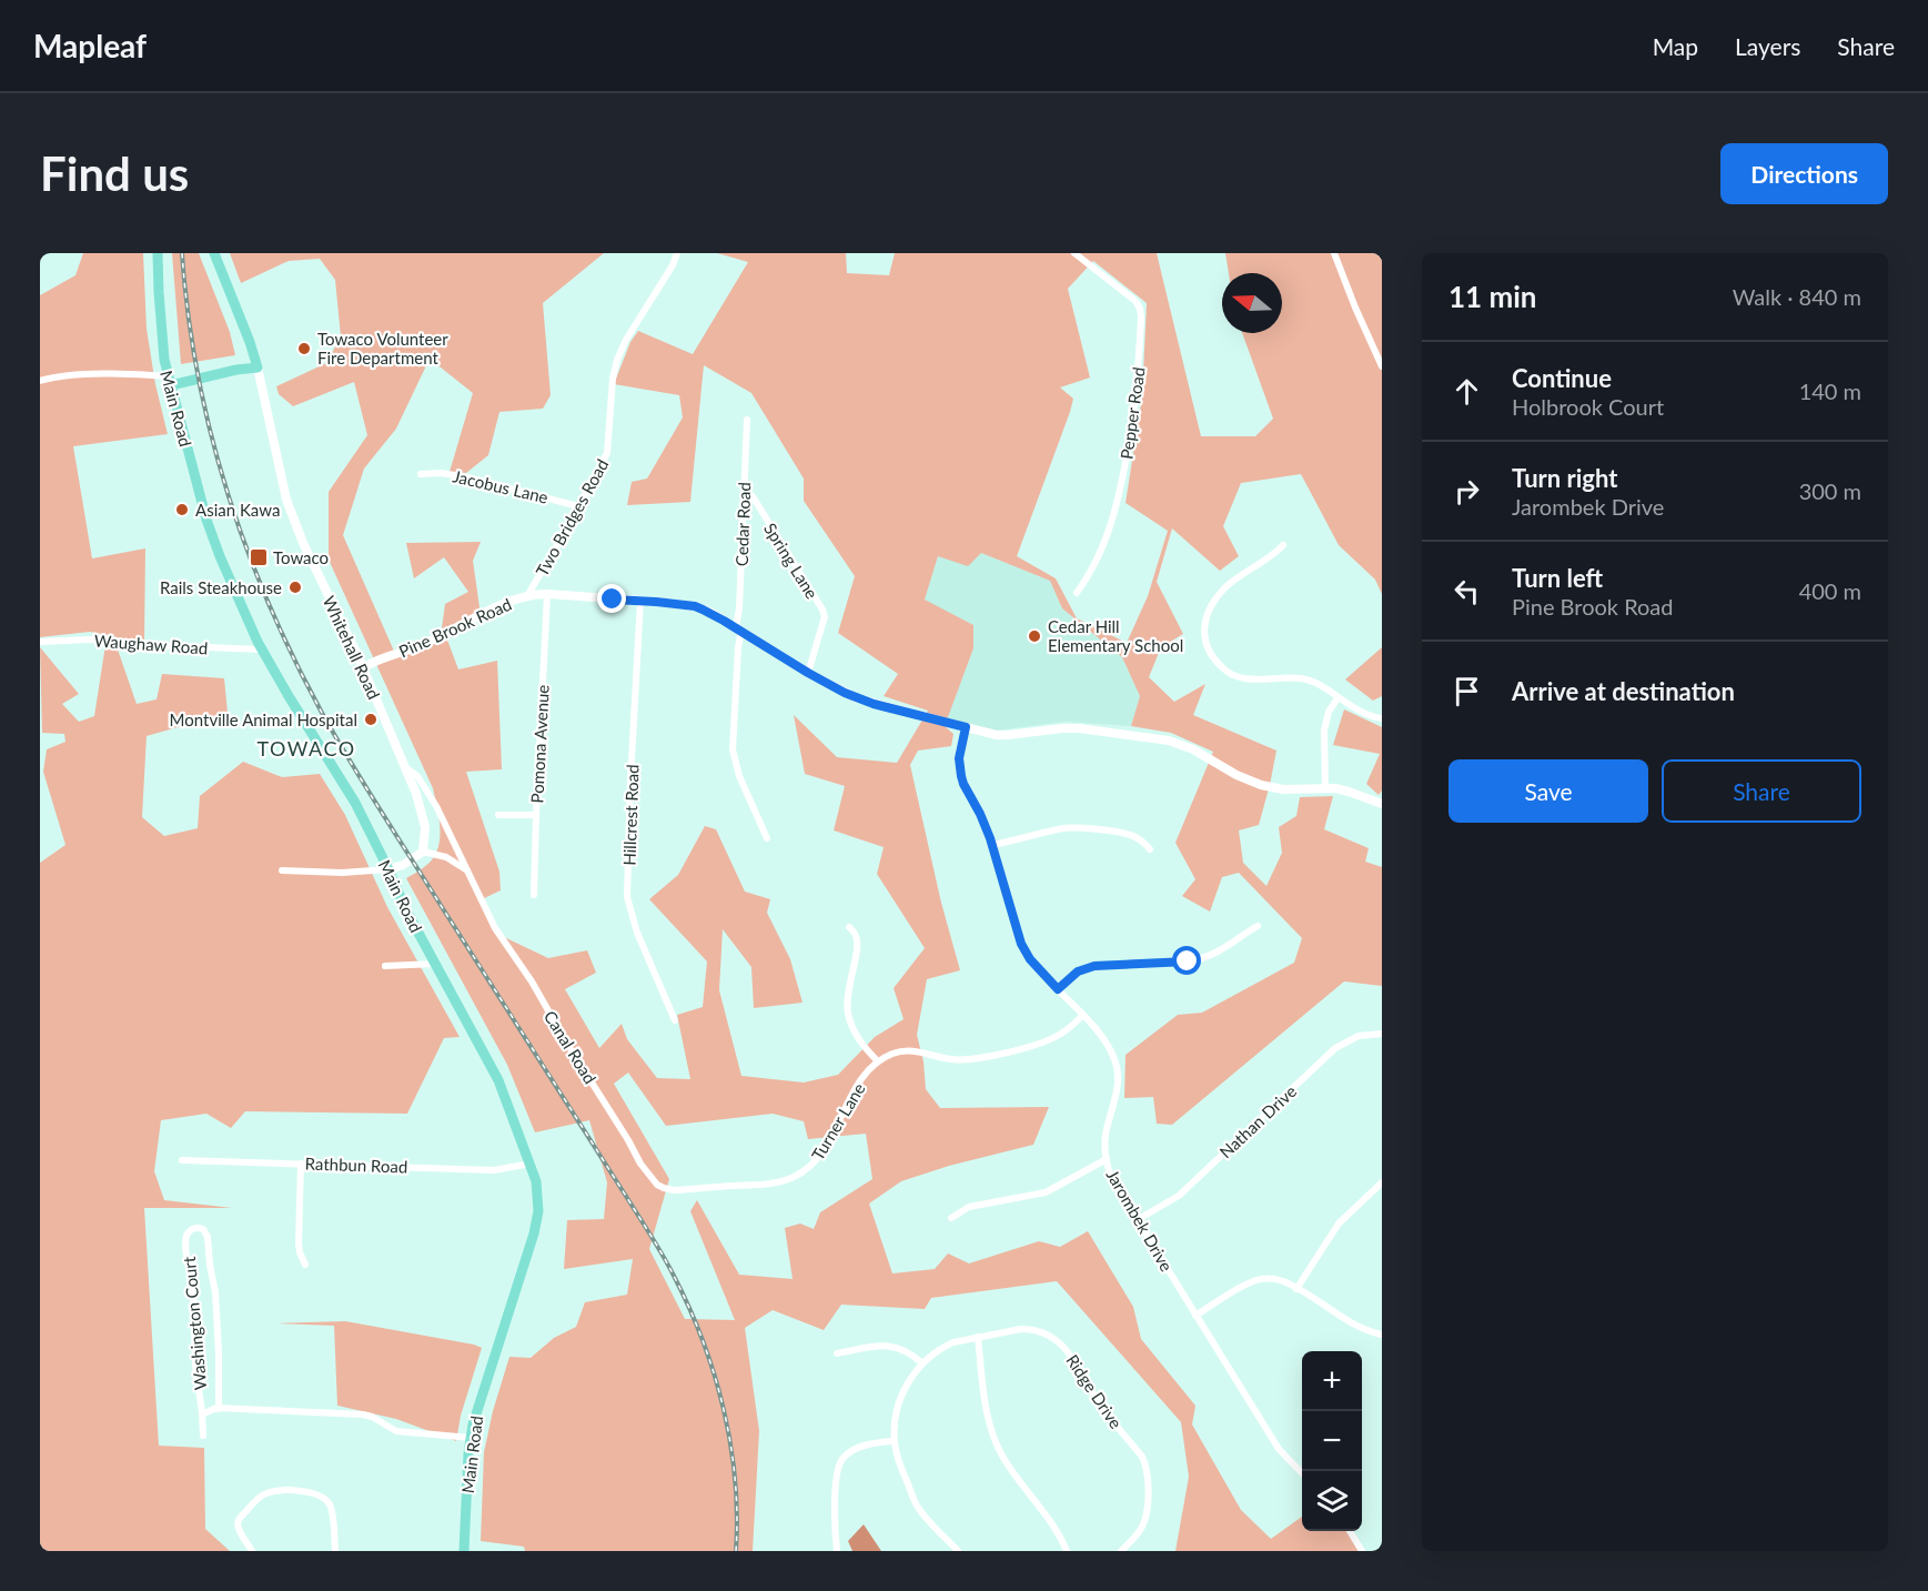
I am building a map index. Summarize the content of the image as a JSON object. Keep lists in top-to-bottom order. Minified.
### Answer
{"streets":{"main road":["Main Road","Whitehall Road"],"street":["Pepper Road","Jacobus Lane","Two Bridges Road","Cedar Road","Spring Lane","Pine Brook Road","Waughaw Road","Pomona Avenue","Hillcrest Road","Canal Road","Turner Lane","Nathan Drive","Rathbun Road","Jarombek Drive","Washington Court","Ridge Drive"]},"crossings":[["Main Road","Waughaw Road"],["Main Road","Rathbun Road"],["Main Road","Washington Court"],["Jacobus Lane","Two Bridges Road"],["Two Bridges Road","Pine Brook Road"],["Cedar Road","Spring Lane"],["Cedar Road","Pine Brook Road"],["Spring Lane","Pine Brook Road"],["Pine Brook Road","Whitehall Road"],["Pine Brook Road","Pomona Avenue"],["Pine Brook Road","Hillcrest Road"],["Pine Brook Road","Jarombek Drive"],["Whitehall Road","Canal Road"],["Canal Road","Turner Lane"],["Nathan Drive","Jarombek Drive"]],"districts":["TOWACO"],"places":{"other":["Towaco Volunteer Fire Department","Asian Kawa","Rails Steakhouse","Cedar Hill Elementary School","Montville Animal Hospital"],"transit":["Towaco"]},"north":"left","page":{"header":"Mapleaf","nav":["Map","Layers","Share"],"buttons":["Directions",["Save","Share"]],"title":"Find us","heading":["11 min","Walk · 840 m"],"list":[["Continue","Holbrook Court","140 m"],["Turn right","Jarombek Drive","300 m"],["Turn left","Pine Brook Road","400 m"],"Arrive at destination"],"map_buttons":["+","−"]}}
